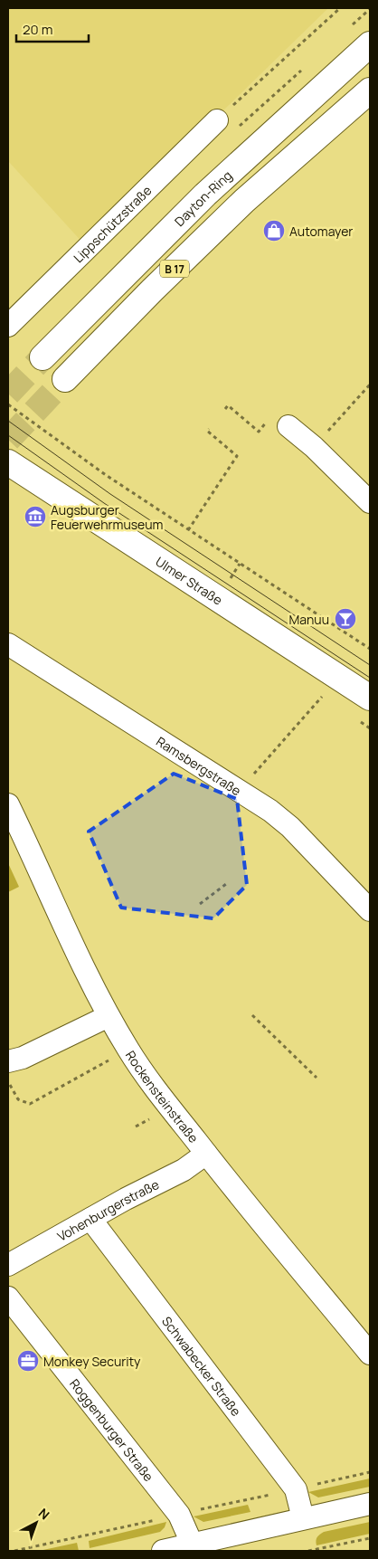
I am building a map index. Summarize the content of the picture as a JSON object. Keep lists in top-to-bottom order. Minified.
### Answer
{"streets":{"main road":["Dayton-Ring","B 17","Ulmer Straße"],"street":["Lippschützstraße","Ramsbergstraße","Rockensteinstraße","Vohenburgerstraße","Schwabecker Straße","Roggenburger Straße"]},"crossings":[["Rockensteinstraße","Vohenburgerstraße"],["Vohenburgerstraße","Schwabecker Straße"]],"places":{"shop":["Automayer"],"museum":["Augsburger Feuerwehrmuseum"],"bar":["Manuu"],"office":["Monkey Security"]},"scale_bar":"20 m","north":"top right"}
